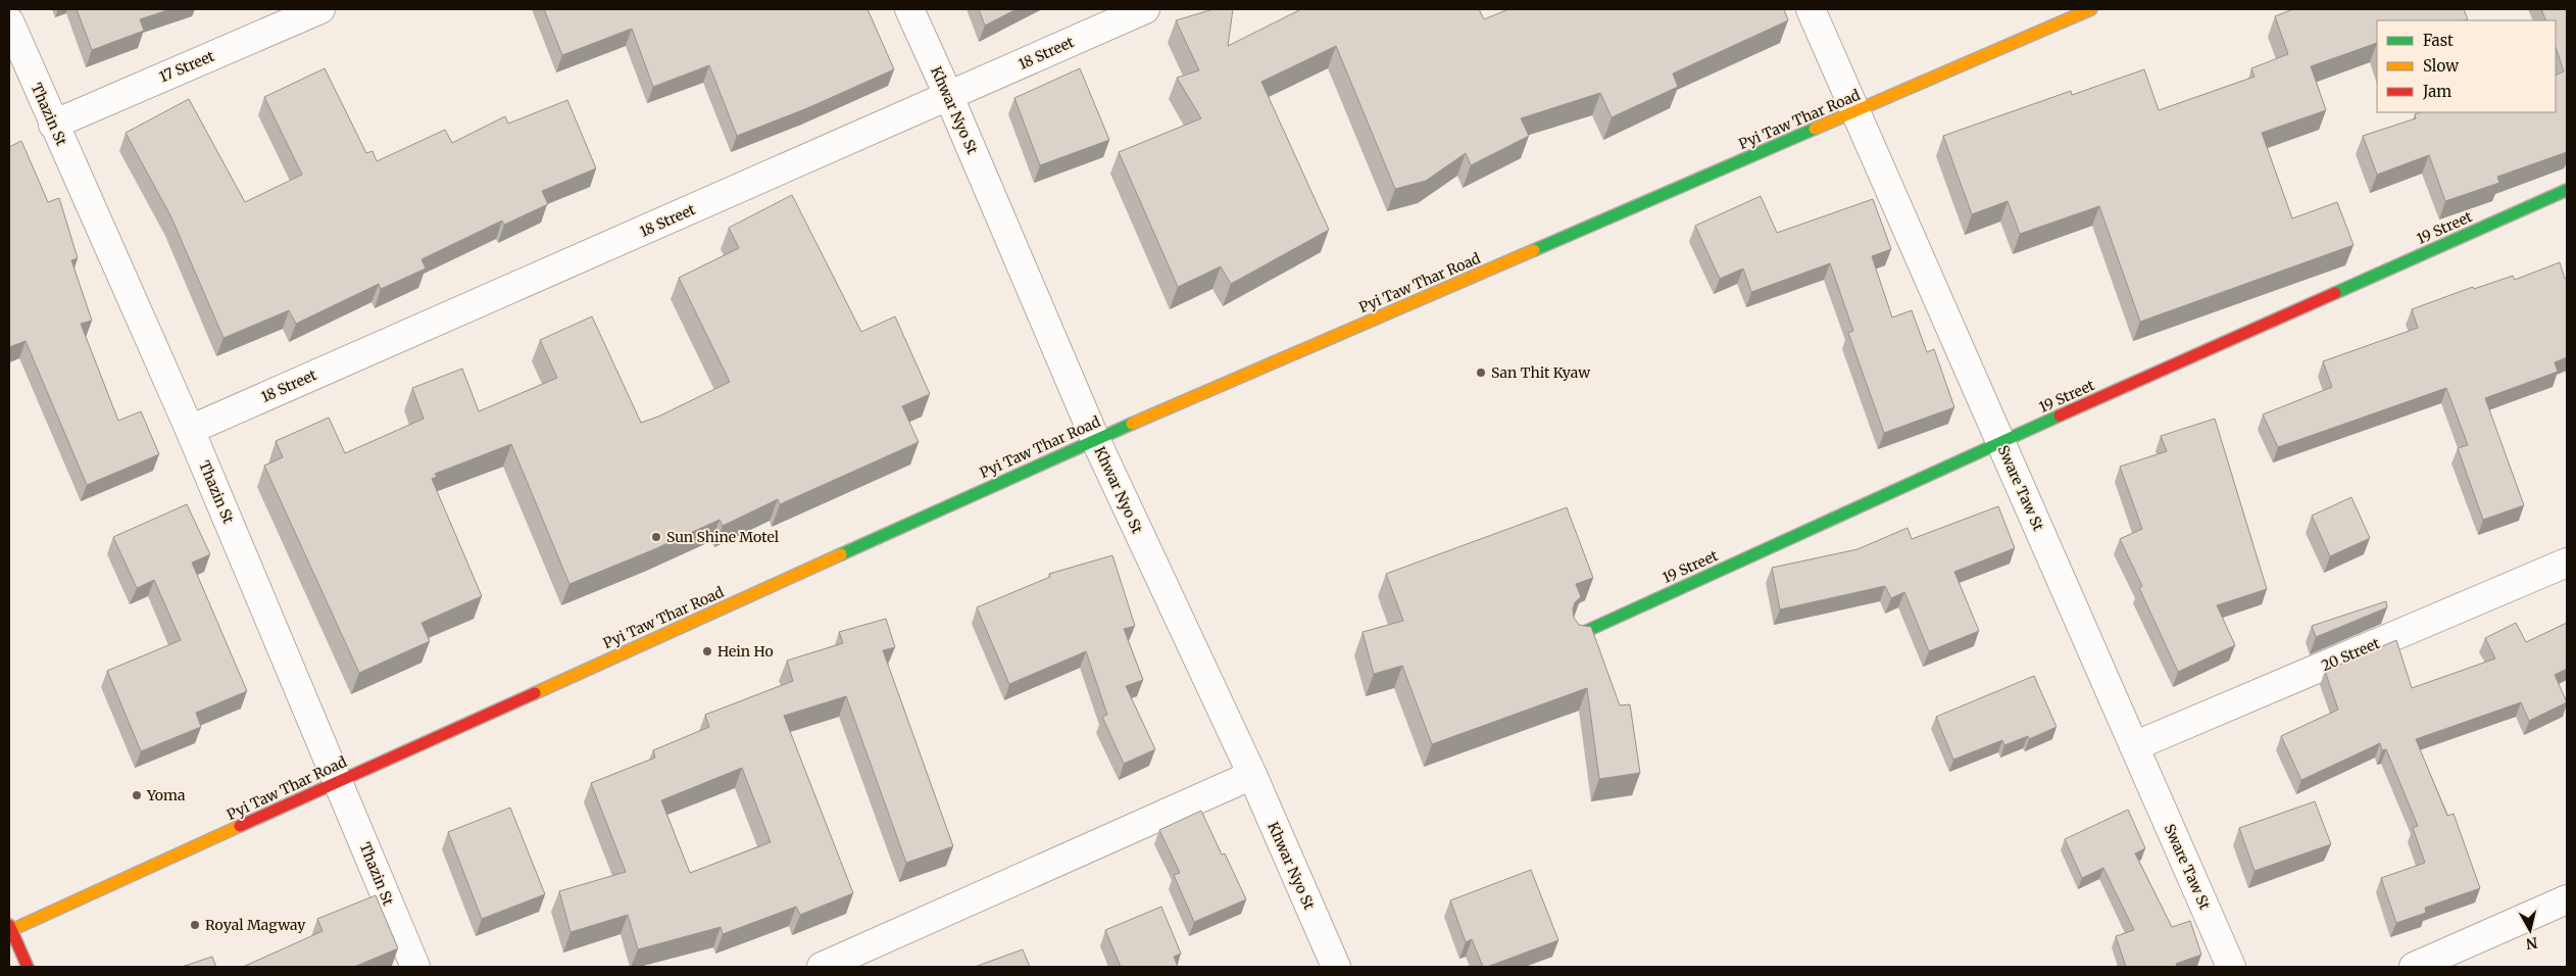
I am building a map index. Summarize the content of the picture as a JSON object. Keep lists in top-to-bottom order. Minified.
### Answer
{"streets":{"street":["18 Street","17 Street","Khwar Nyo St","Thazin St","Pyi Taw Thar Road","19 Street","Sware Taw St","20 Street"]},"crossings":[["18 Street","Khwar Nyo St"],["18 Street","Thazin St"],["17 Street","Thazin St"],["Khwar Nyo St","Pyi Taw Thar Road"],["Thazin St","Pyi Taw Thar Road"],["Pyi Taw Thar Road","Sware Taw St"],["19 Street","Sware Taw St"],["Sware Taw St","20 Street"]],"places":["San Thit Kyaw","Sun Shine Motel","Hein Ho","Yoma","Royal Magway"],"legend":["Fast","Slow","Jam"],"north":"bottom"}
